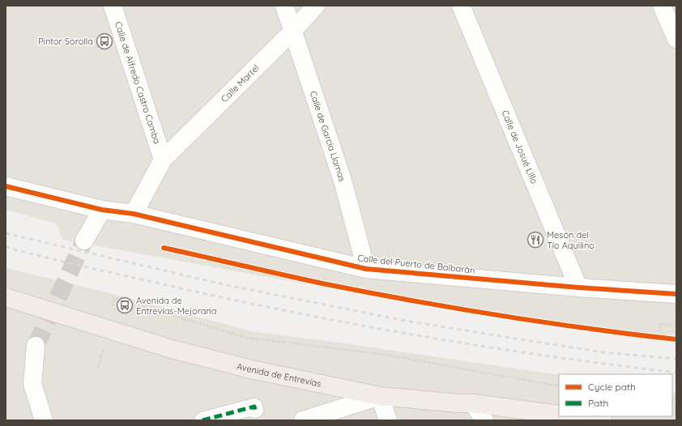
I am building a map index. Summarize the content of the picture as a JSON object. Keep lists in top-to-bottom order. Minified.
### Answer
{"streets":{"main road":["Avenida de Entrevías"],"street":["Calle de Alfredo Castro Camba","Calle Martel","Calle de García Llamas","Calle de Josué Lillo","Calle del Puerto de Balbarán"]},"crossings":[["Calle de Alfredo Castro Camba","Calle Martel"],["Calle Martel","Calle de García Llamas"],["Calle Martel","Calle del Puerto de Balbarán"],["Calle de García Llamas","Calle del Puerto de Balbarán"],["Calle de Josué Lillo","Calle del Puerto de Balbarán"]],"places":{"bus stop":["Pintor Sorolla","Avenida de Entrevías-Mejorana"],"restaurant":["Mesón del Tío Aquilino"]},"legend":["Cycle path","Path"]}
